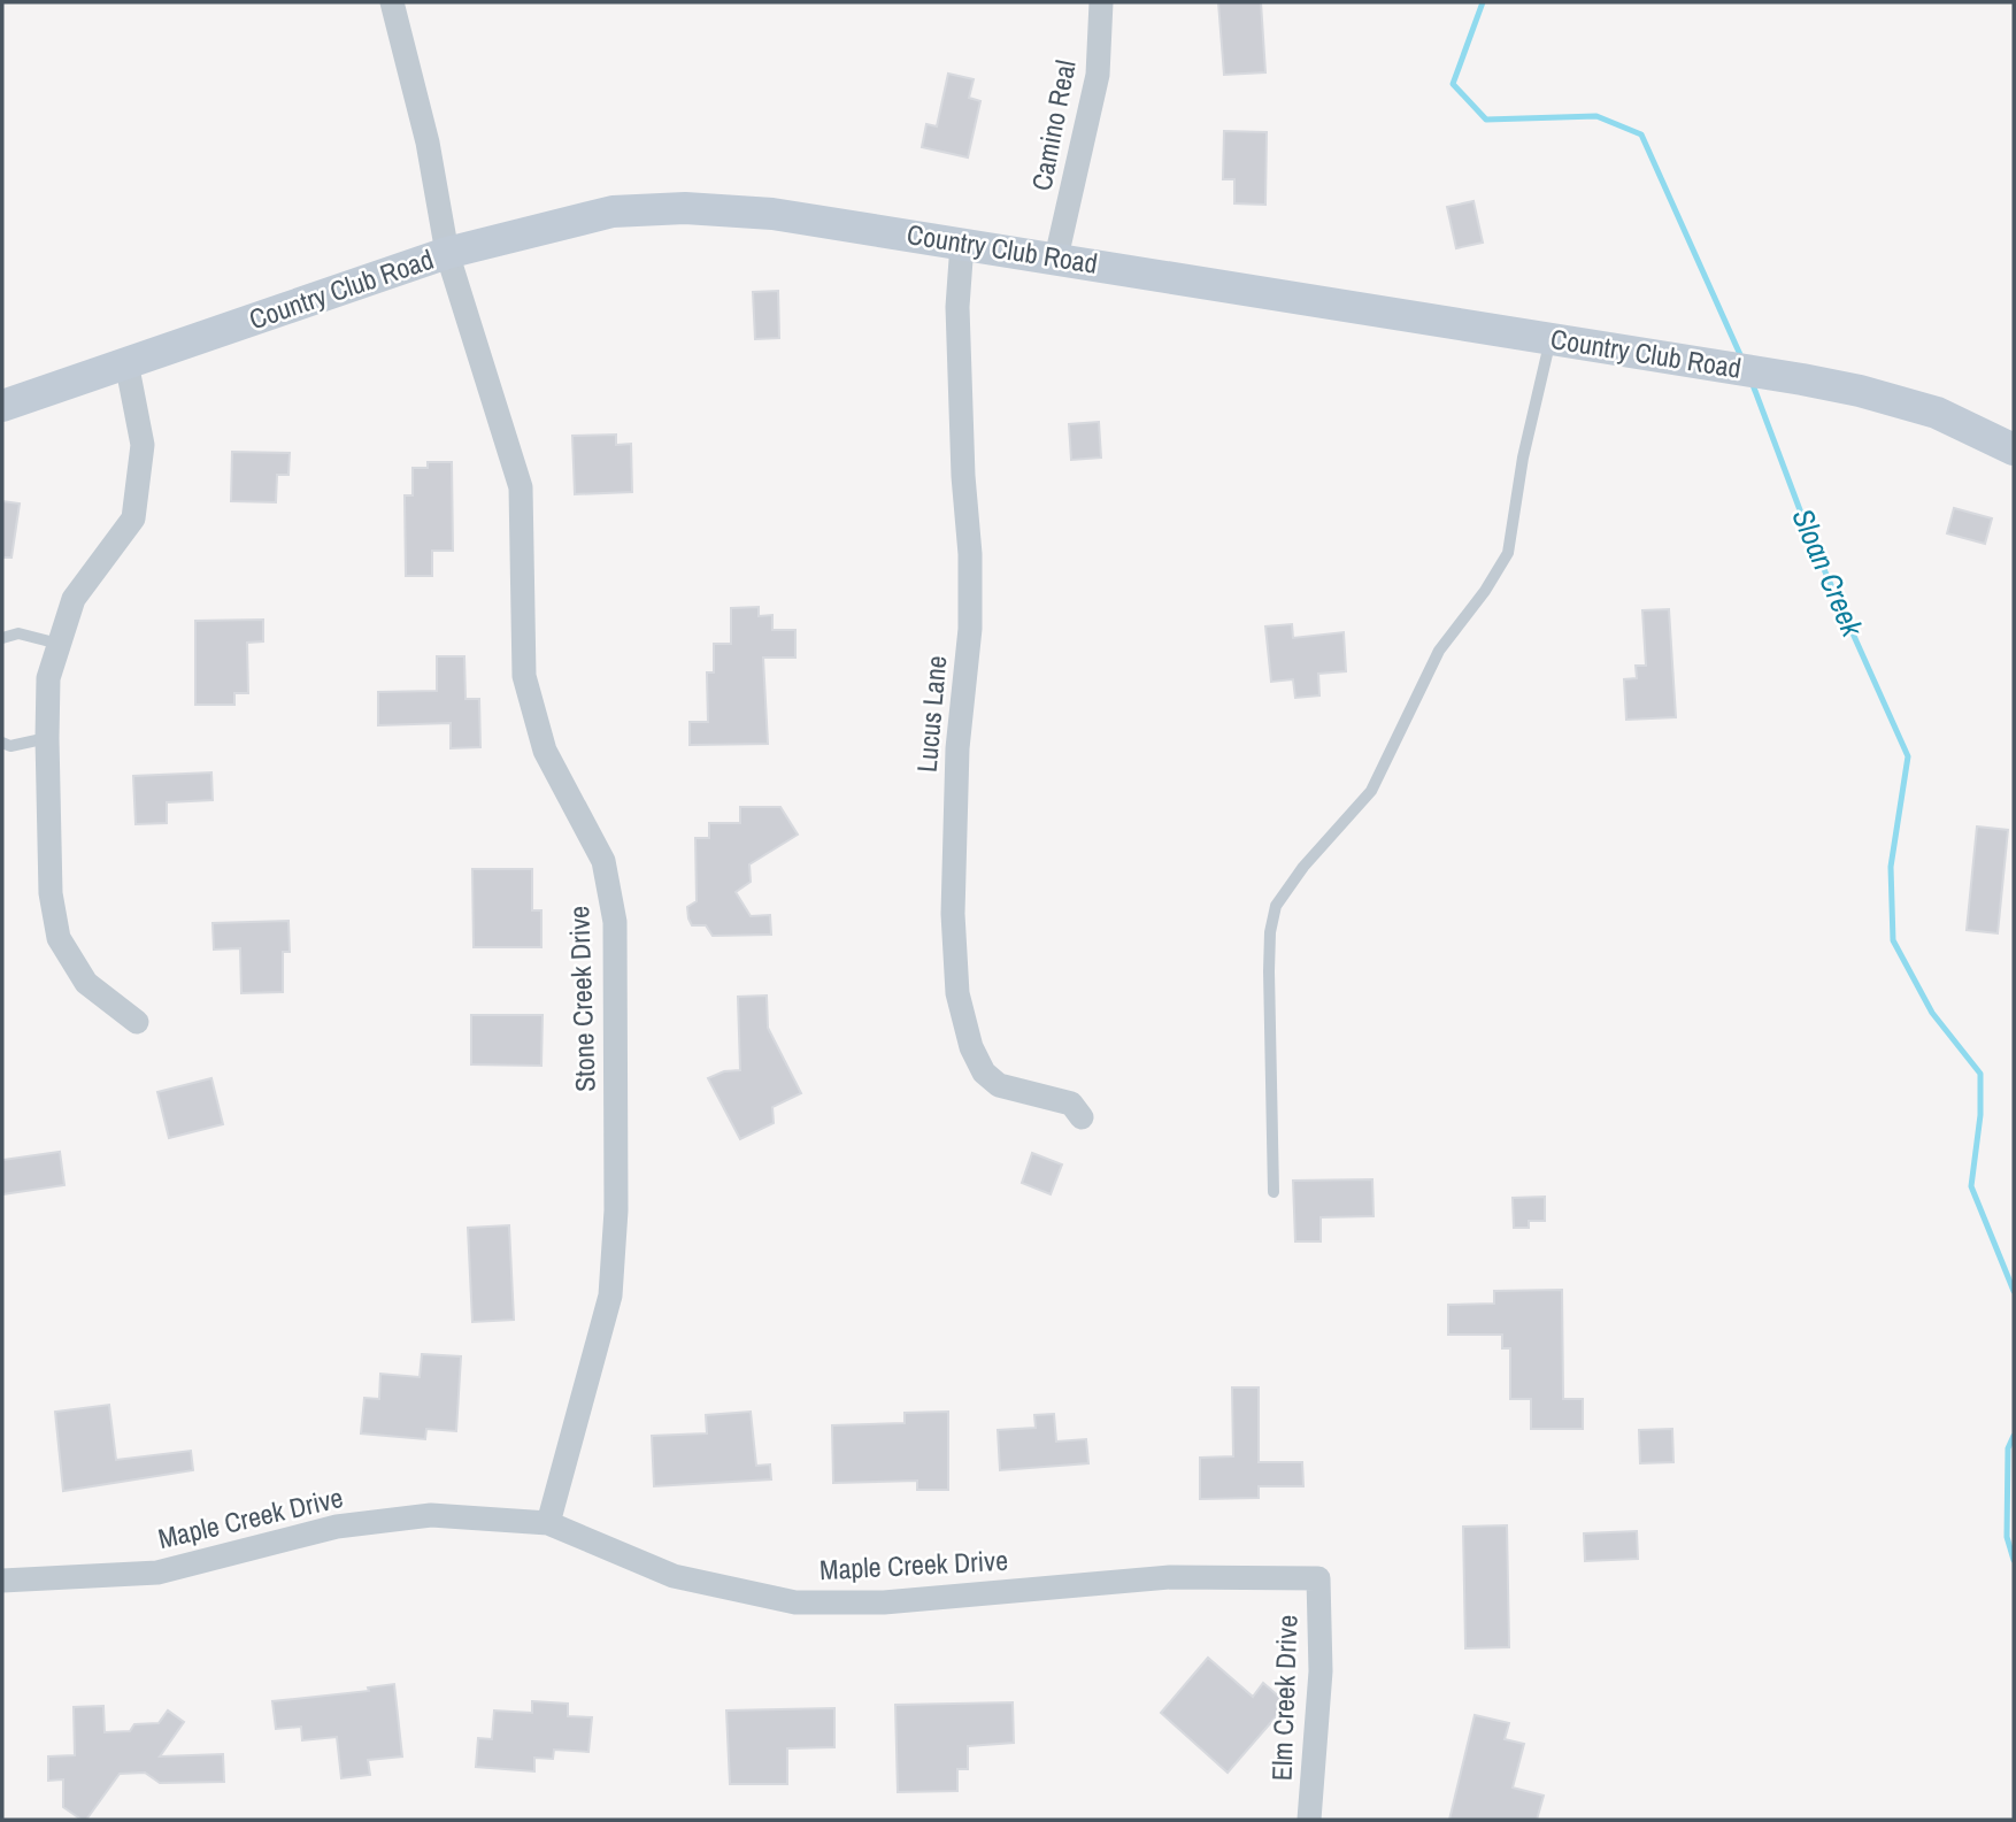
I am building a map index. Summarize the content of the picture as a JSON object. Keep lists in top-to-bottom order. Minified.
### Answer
{"streets":{"main road":["Country Club Road"],"street":["Camino Real","Lucus Lane","Stone Creek Drive","Maple Creek Drive","Elm Creek Drive"]},"crossings":[["Camino Real","Country Club Road"],["Country Club Road","Lucus Lane"],["Country Club Road","Stone Creek Drive"],["Stone Creek Drive","Maple Creek Drive"],["Maple Creek Drive","Elm Creek Drive"]],"water":["Sloan Creek"]}
